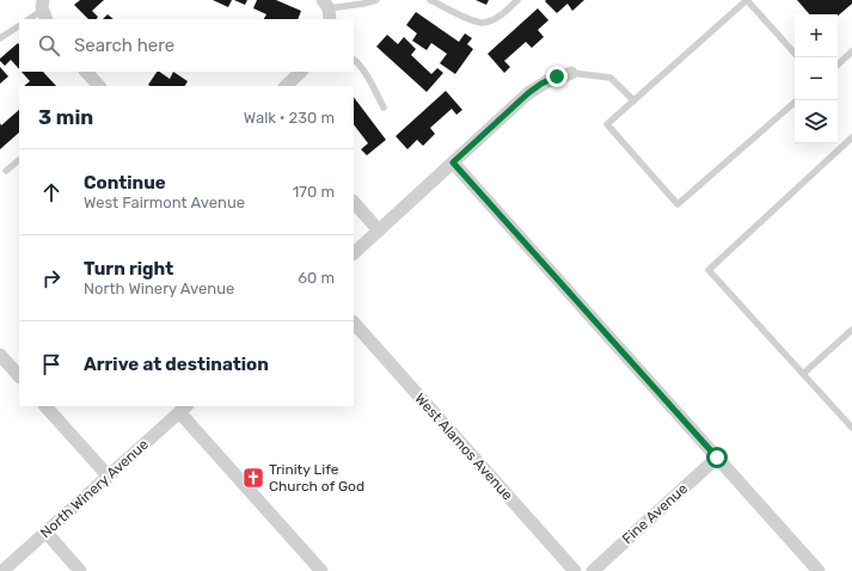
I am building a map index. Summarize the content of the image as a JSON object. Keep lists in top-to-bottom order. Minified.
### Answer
{"streets":{"street":["West Alamos Avenue","North Winery Avenue","Fine Avenue"]},"places":{"church":["Trinity Life Church of God"]},"page":{"map_buttons":["+","−"],"search":"Search here","heading":["3 min","Walk · 230 m"],"list":[["Continue","West Fairmont Avenue","170 m"],["Turn right","North Winery Avenue","60 m"],"Arrive at destination"]}}
